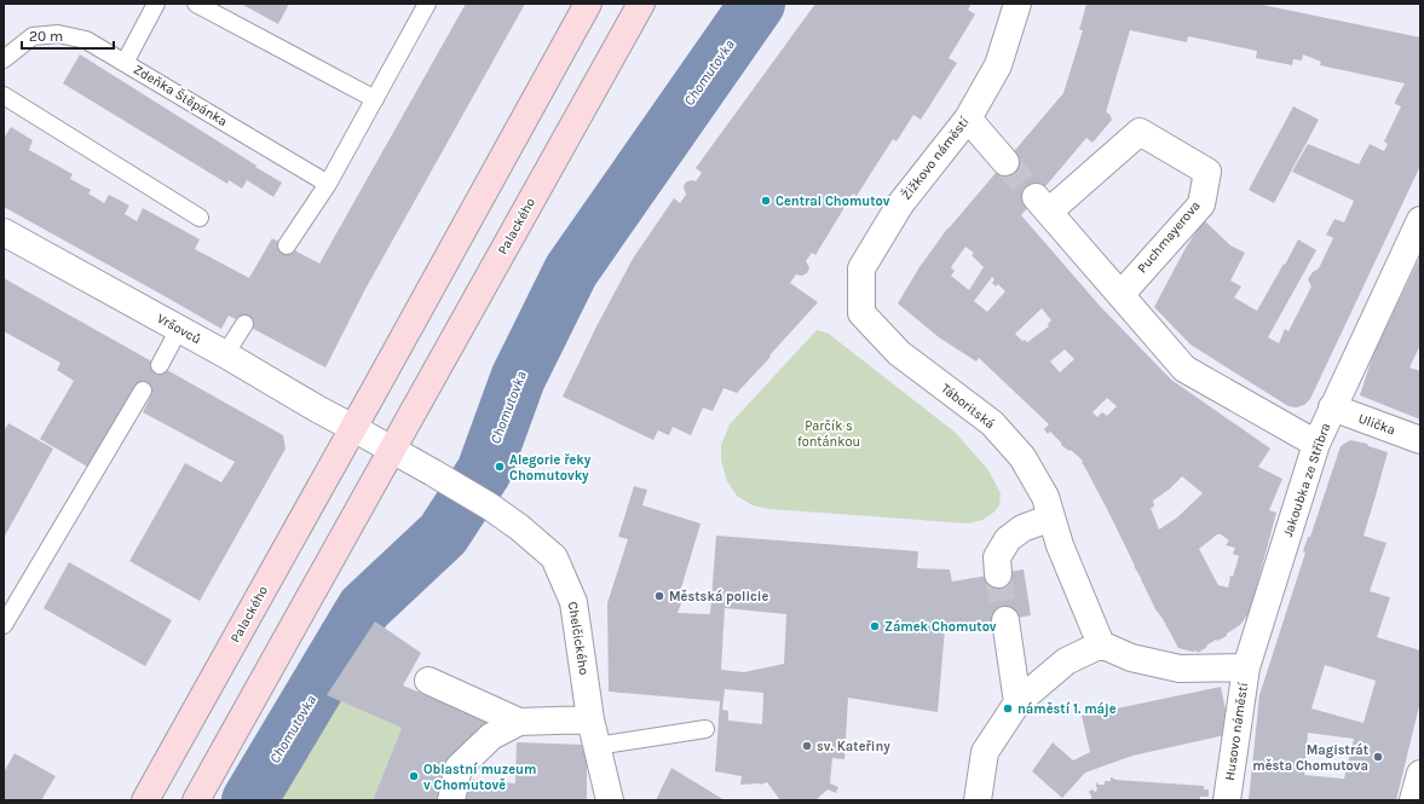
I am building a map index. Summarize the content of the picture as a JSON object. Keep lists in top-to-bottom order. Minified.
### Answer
{"streets":{"main road":["Palackého"],"street":["Žižkovo náměstí","Puchmayerova","Vršovců","Táboritská","Ulička","Jakoubka ze Stříbra","Chelčického","Husovo náměstí"],"lane":["Zdeňka Štěpánka"]},"crossings":[["Žižkovo náměstí","Táboritská"],["Palackého","Vršovců"],["Palackého","Chelčického"],["Puchmayerova","Jakoubka ze Stříbra"],["Táboritská","Husovo náměstí"],["Ulička","Jakoubka ze Stříbra"],["Jakoubka ze Stříbra","Husovo náměstí"]],"water":["Chomutovka"],"parks":["Parčík s fontánkou"],"places":["Central Chomutov","Alegorie řeky Chomutovky","Městská policie","Zámek Chomutov","náměstí 1. máje","sv. Kateřiny","Magistrát města Chomutova","Oblastní muzeum v Chomutově"],"scale_bar":"20 m"}
